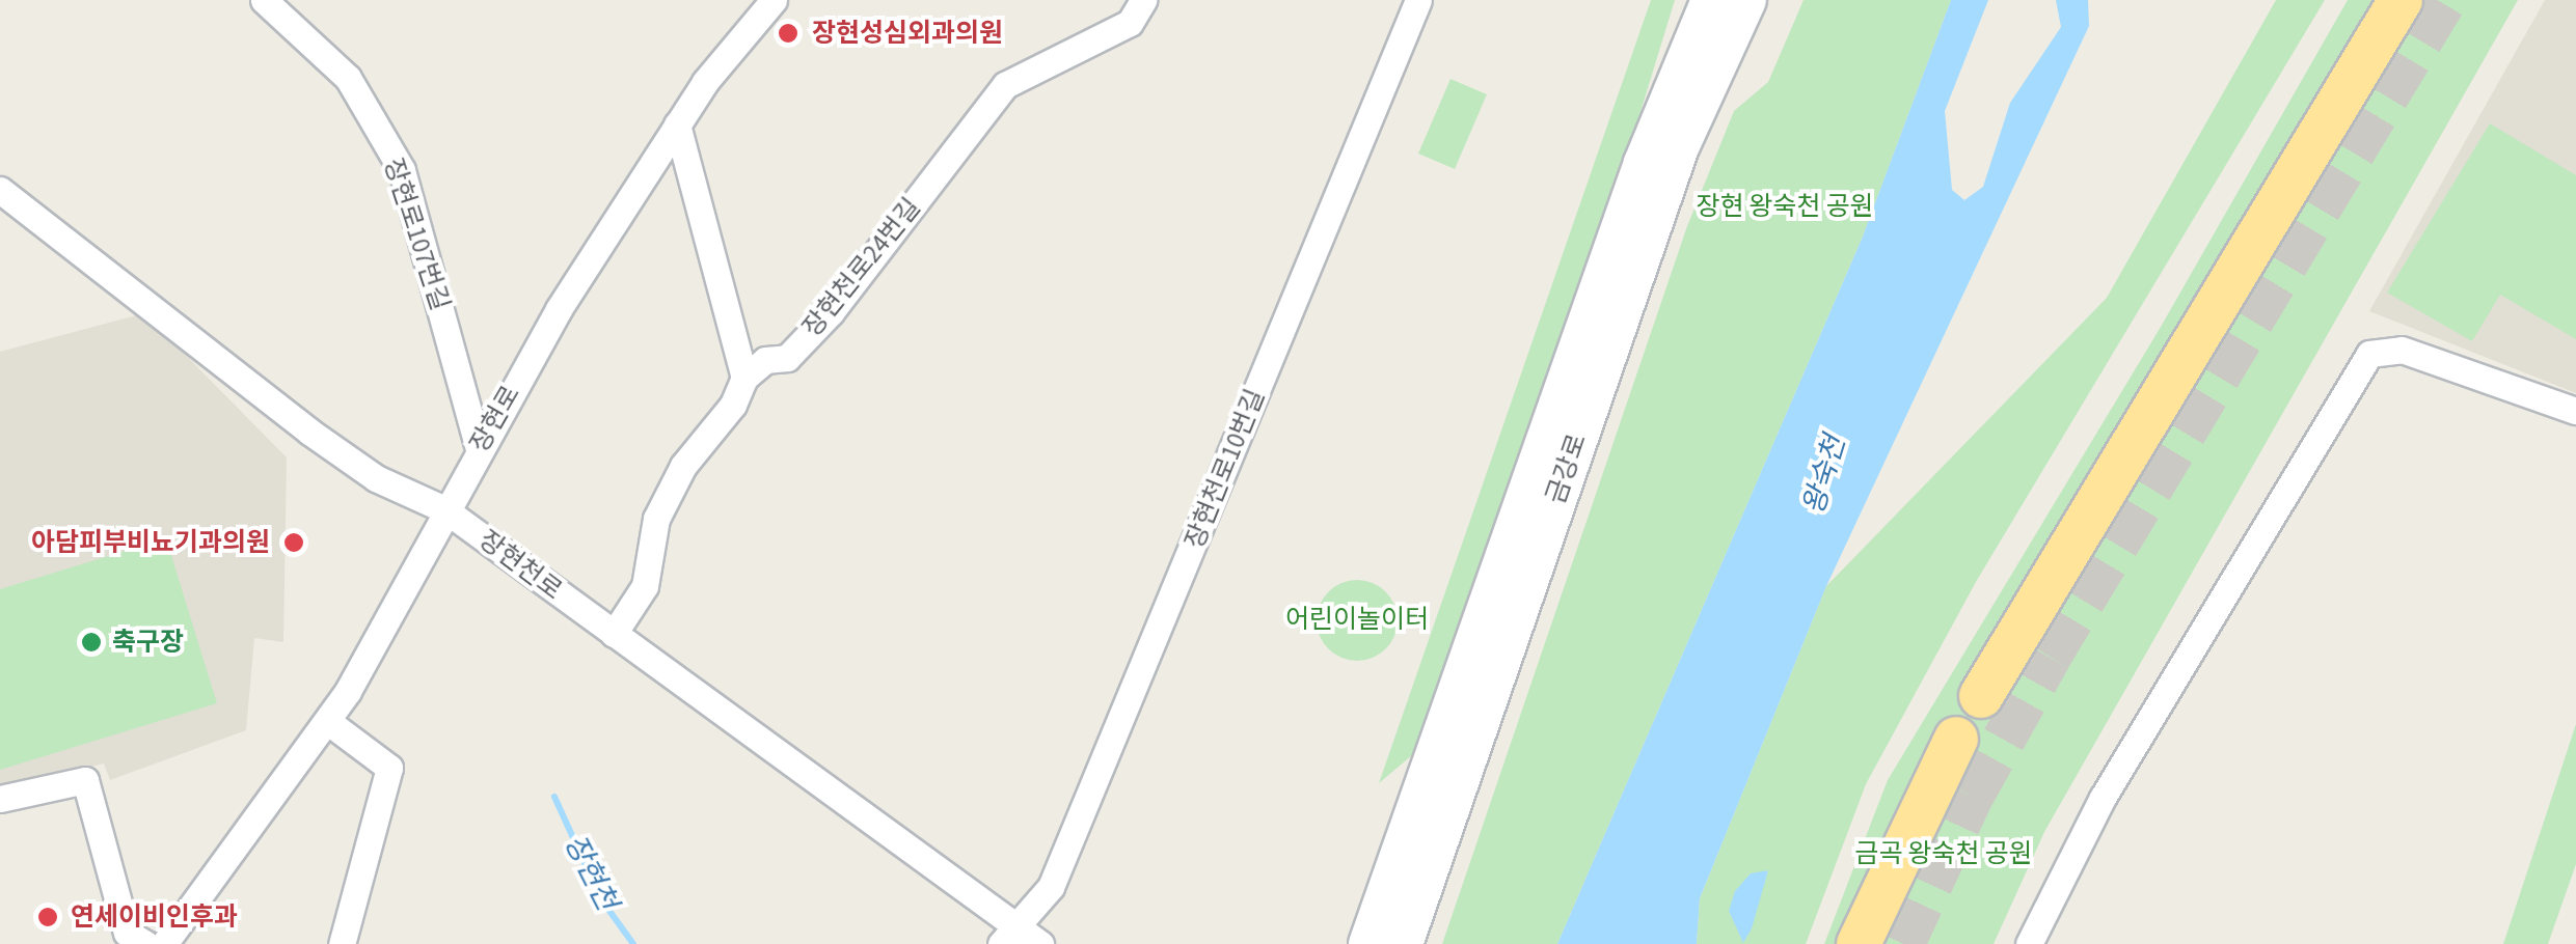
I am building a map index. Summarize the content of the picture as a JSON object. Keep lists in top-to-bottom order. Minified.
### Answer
{"streets":{"main road":["금강로"],"street":["장현로107번길","장현천로24번길","장현로","장현천로10번길","장현천로"]},"crossings":[["장현로107번길","장현로"],["장현로","장현천로"],["장현천로10번길","장현천로"]],"water":["왕숙천","장현천"],"parks":["장현 왕숙천 공원","어린이놀이터","금곡 왕숙천 공원"],"places":["장현성심외과의원","아담피부비뇨기과의원","축구장","연세이비인후과"]}
